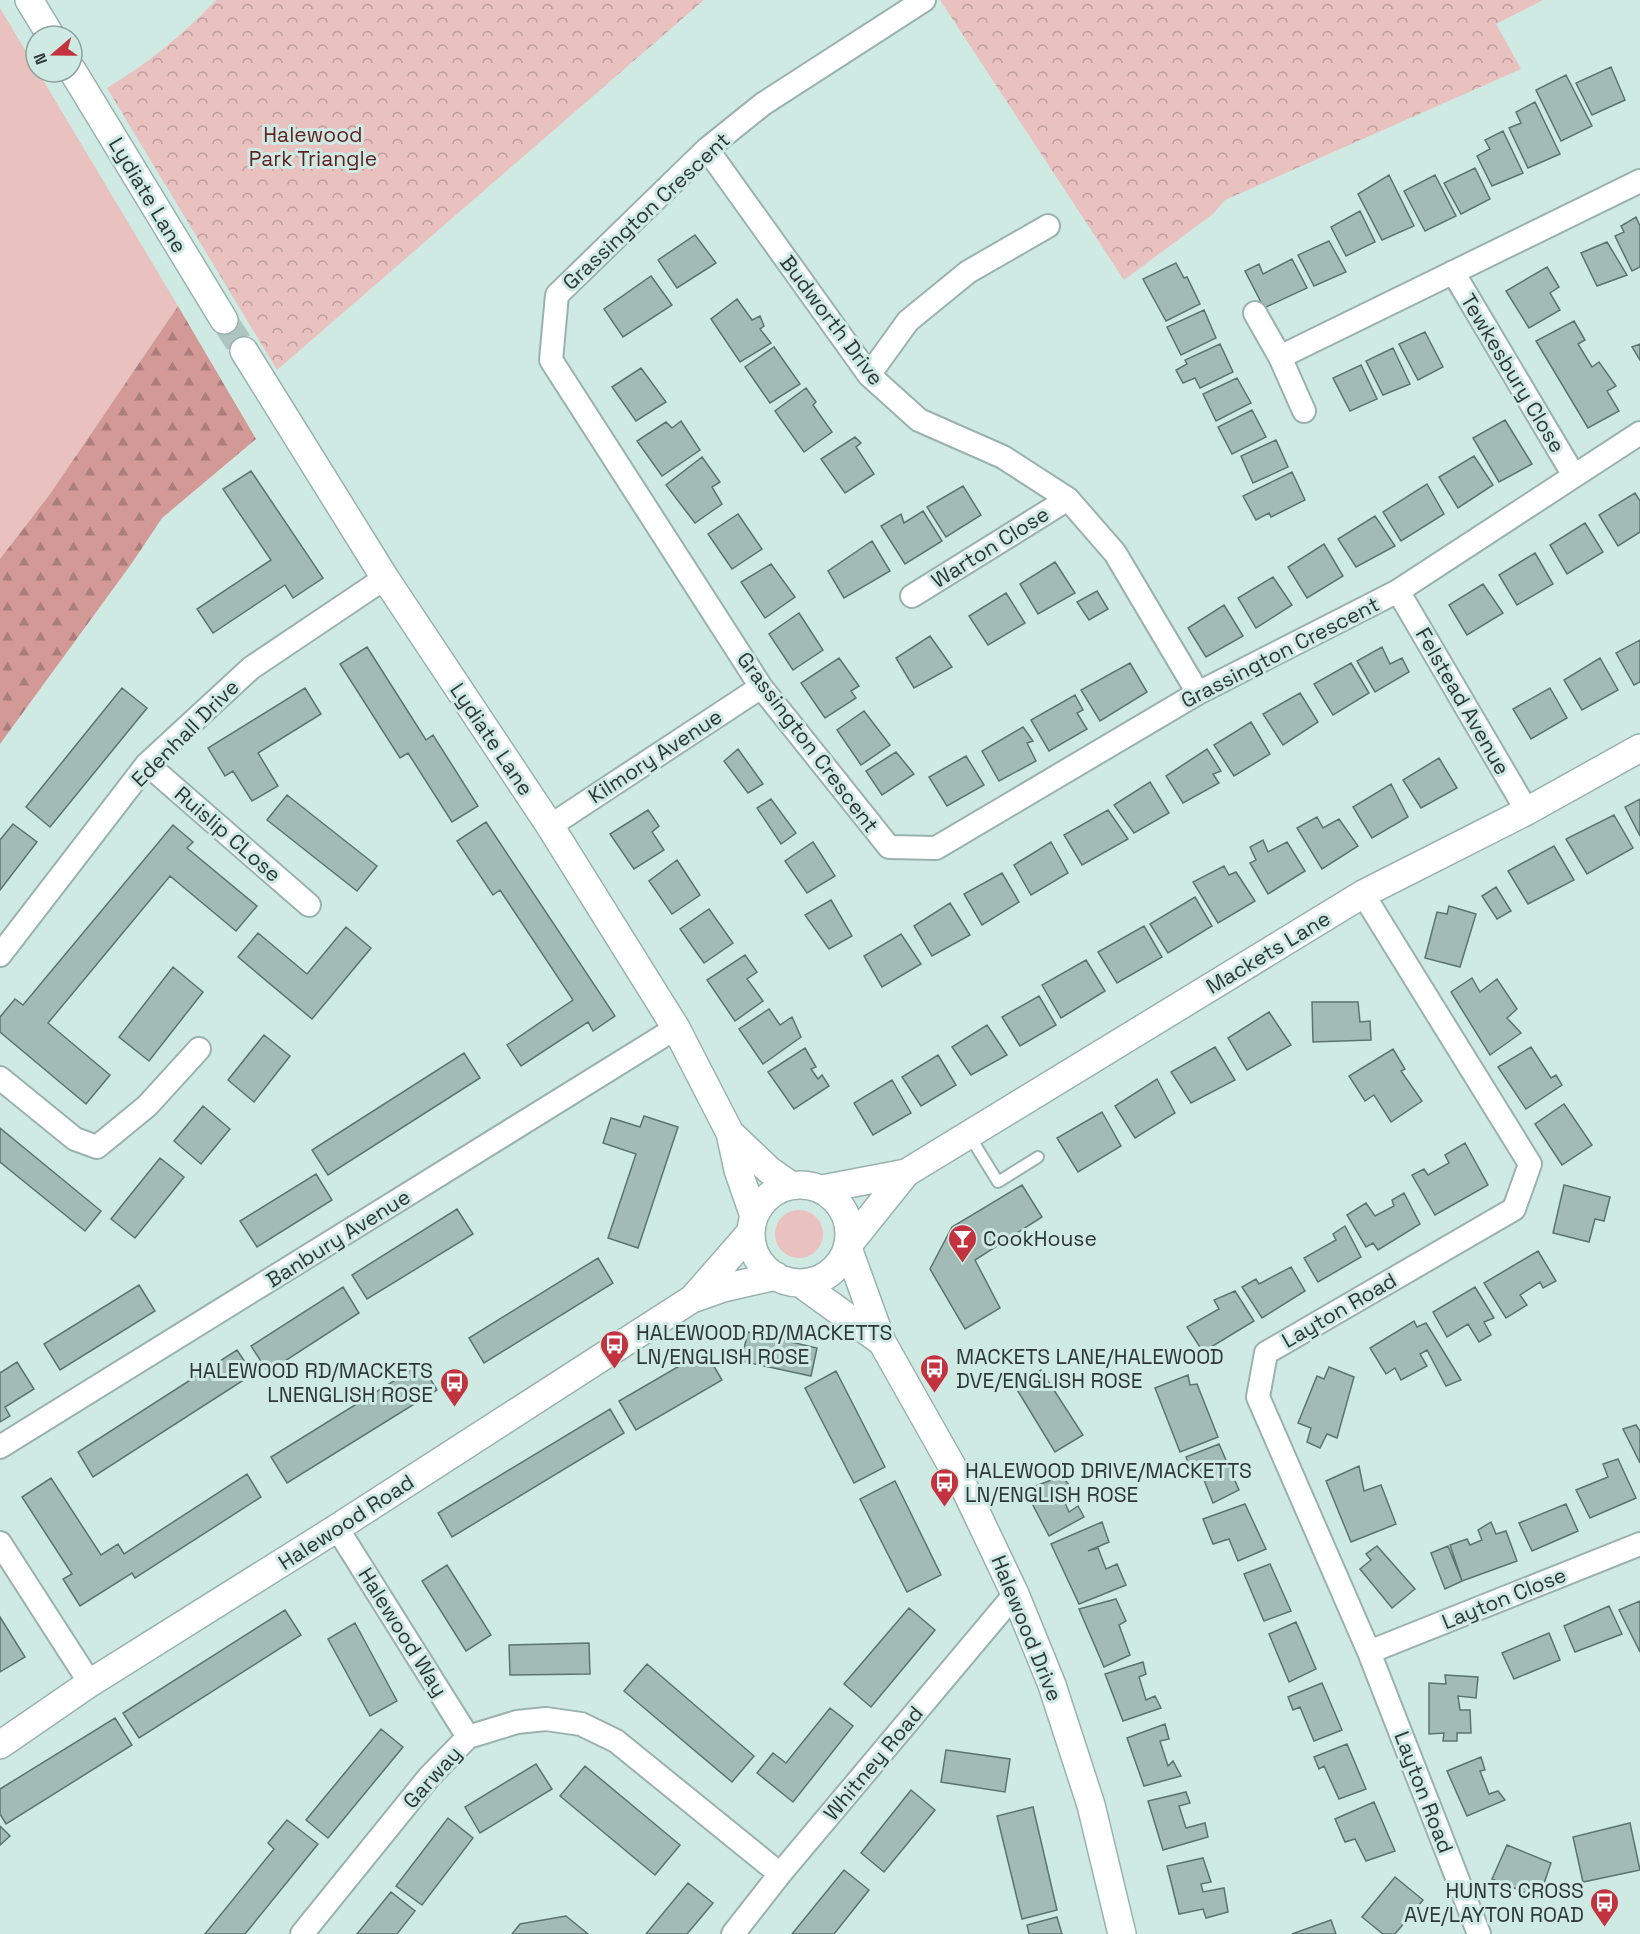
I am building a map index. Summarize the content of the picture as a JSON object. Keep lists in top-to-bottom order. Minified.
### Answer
{"streets":{"street":["Lydiate Lane","Grassington Crescent","Budworth Drive","Tewkesbury Close","Warton Close","Felstead Avenue","Edenhall Drive","Kilmory Avenue","Ruislip CLose","Mackets Lane","Banbury Avenue","Layton Road","Halewood Road","Layton Close","Halewood Drive","Halewood Way","Whitney Road","Garway"]},"crossings":[["Lydiate Lane","Edenhall Drive"],["Lydiate Lane","Kilmory Avenue"],["Lydiate Lane","Mackets Lane"],["Lydiate Lane","Banbury Avenue"],["Lydiate Lane","Halewood Road"],["Lydiate Lane","Halewood Drive"],["Grassington Crescent","Budworth Drive"],["Grassington Crescent","Tewkesbury Close"],["Grassington Crescent","Felstead Avenue"],["Grassington Crescent","Kilmory Avenue"],["Budworth Drive","Warton Close"],["Felstead Avenue","Mackets Lane"],["Edenhall Drive","Ruislip CLose"],["Mackets Lane","Layton Road"],["Mackets Lane","Halewood Road"],["Mackets Lane","Halewood Drive"],["Layton Road","Layton Close"],["Halewood Road","Halewood Drive"],["Halewood Road","Halewood Way"],["Halewood Drive","Whitney Road"],["Halewood Way","Garway"],["Whitney Road","Garway"]],"parks":["Halewood Park Triangle"],"places":{"bar":["CookHouse"],"bus stop":["HALEWOOD RD/MACKETTS LN/ENGLISH ROSE","MACKETS LANE/HALEWOOD DVE/ENGLISH ROSE","HALEWOOD RD/MACKETS LNENGLISH ROSE","HALEWOOD DRIVE/MACKETTS LN/ENGLISH ROSE","HUNTS CROSS AVE/LAYTON ROAD"]},"north":"left"}
